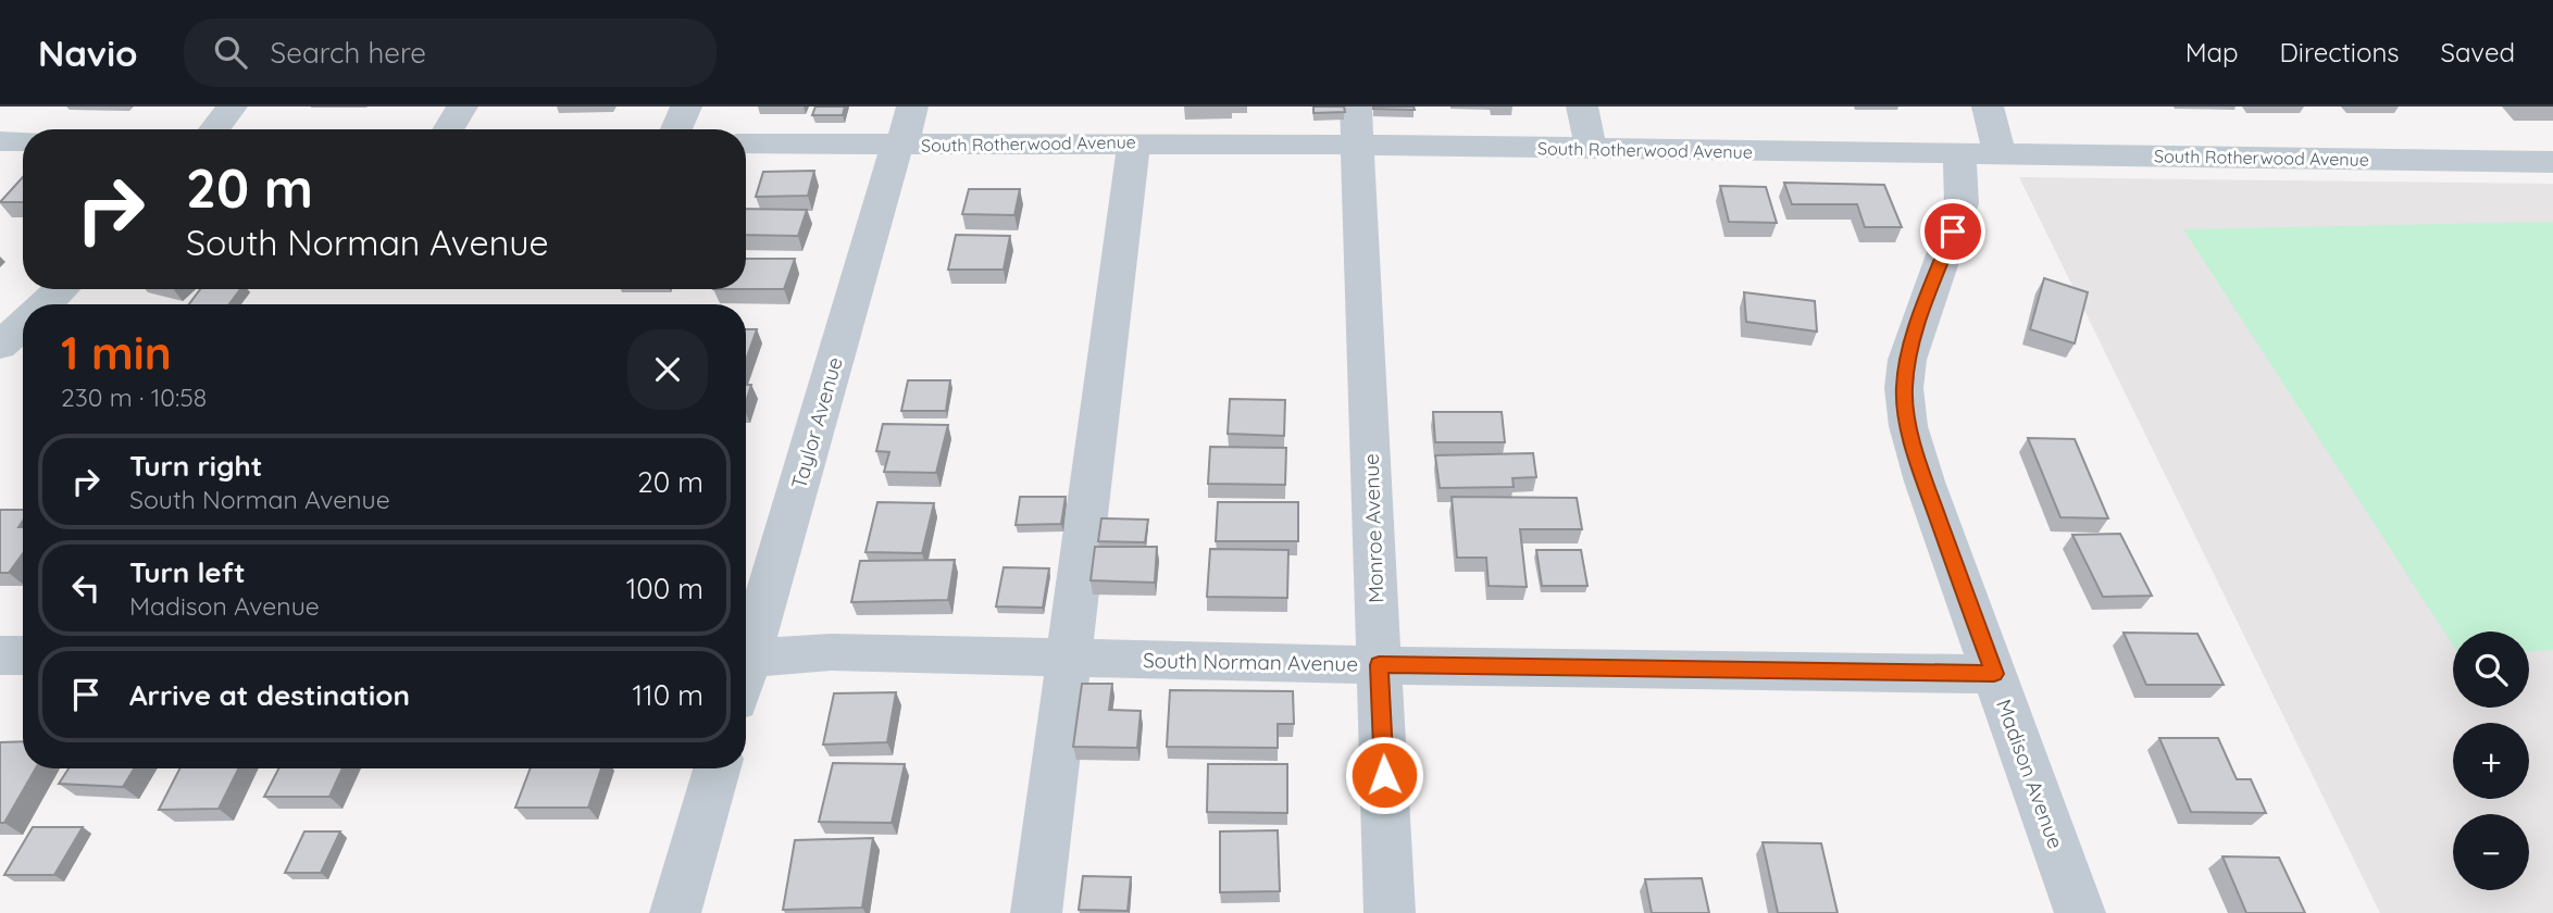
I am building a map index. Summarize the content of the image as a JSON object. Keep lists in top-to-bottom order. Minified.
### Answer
{"streets":{"street":["South Rotherwood Avenue","Taylor Avenue","Monroe Avenue","South Norman Avenue","Madison Avenue"]},"crossings":[["South Rotherwood Avenue","Taylor Avenue"],["South Rotherwood Avenue","Monroe Avenue"],["South Rotherwood Avenue","Madison Avenue"],["Monroe Avenue","South Norman Avenue"],["South Norman Avenue","Madison Avenue"]],"page":{"header":"Navio","search":"Search here","nav":["Map","Directions","Saved"],"turn":["20 m","South Norman Avenue"],"heading":["1 min","230 m · 10:58"],"list":[{"name":"Turn right","note":"South Norman Avenue","value":"20 m"},{"name":"Turn left","note":"Madison Avenue","value":"100 m"},{"name":"Arrive at destination","value":"110 m"}],"map_buttons":["+","−"]}}
